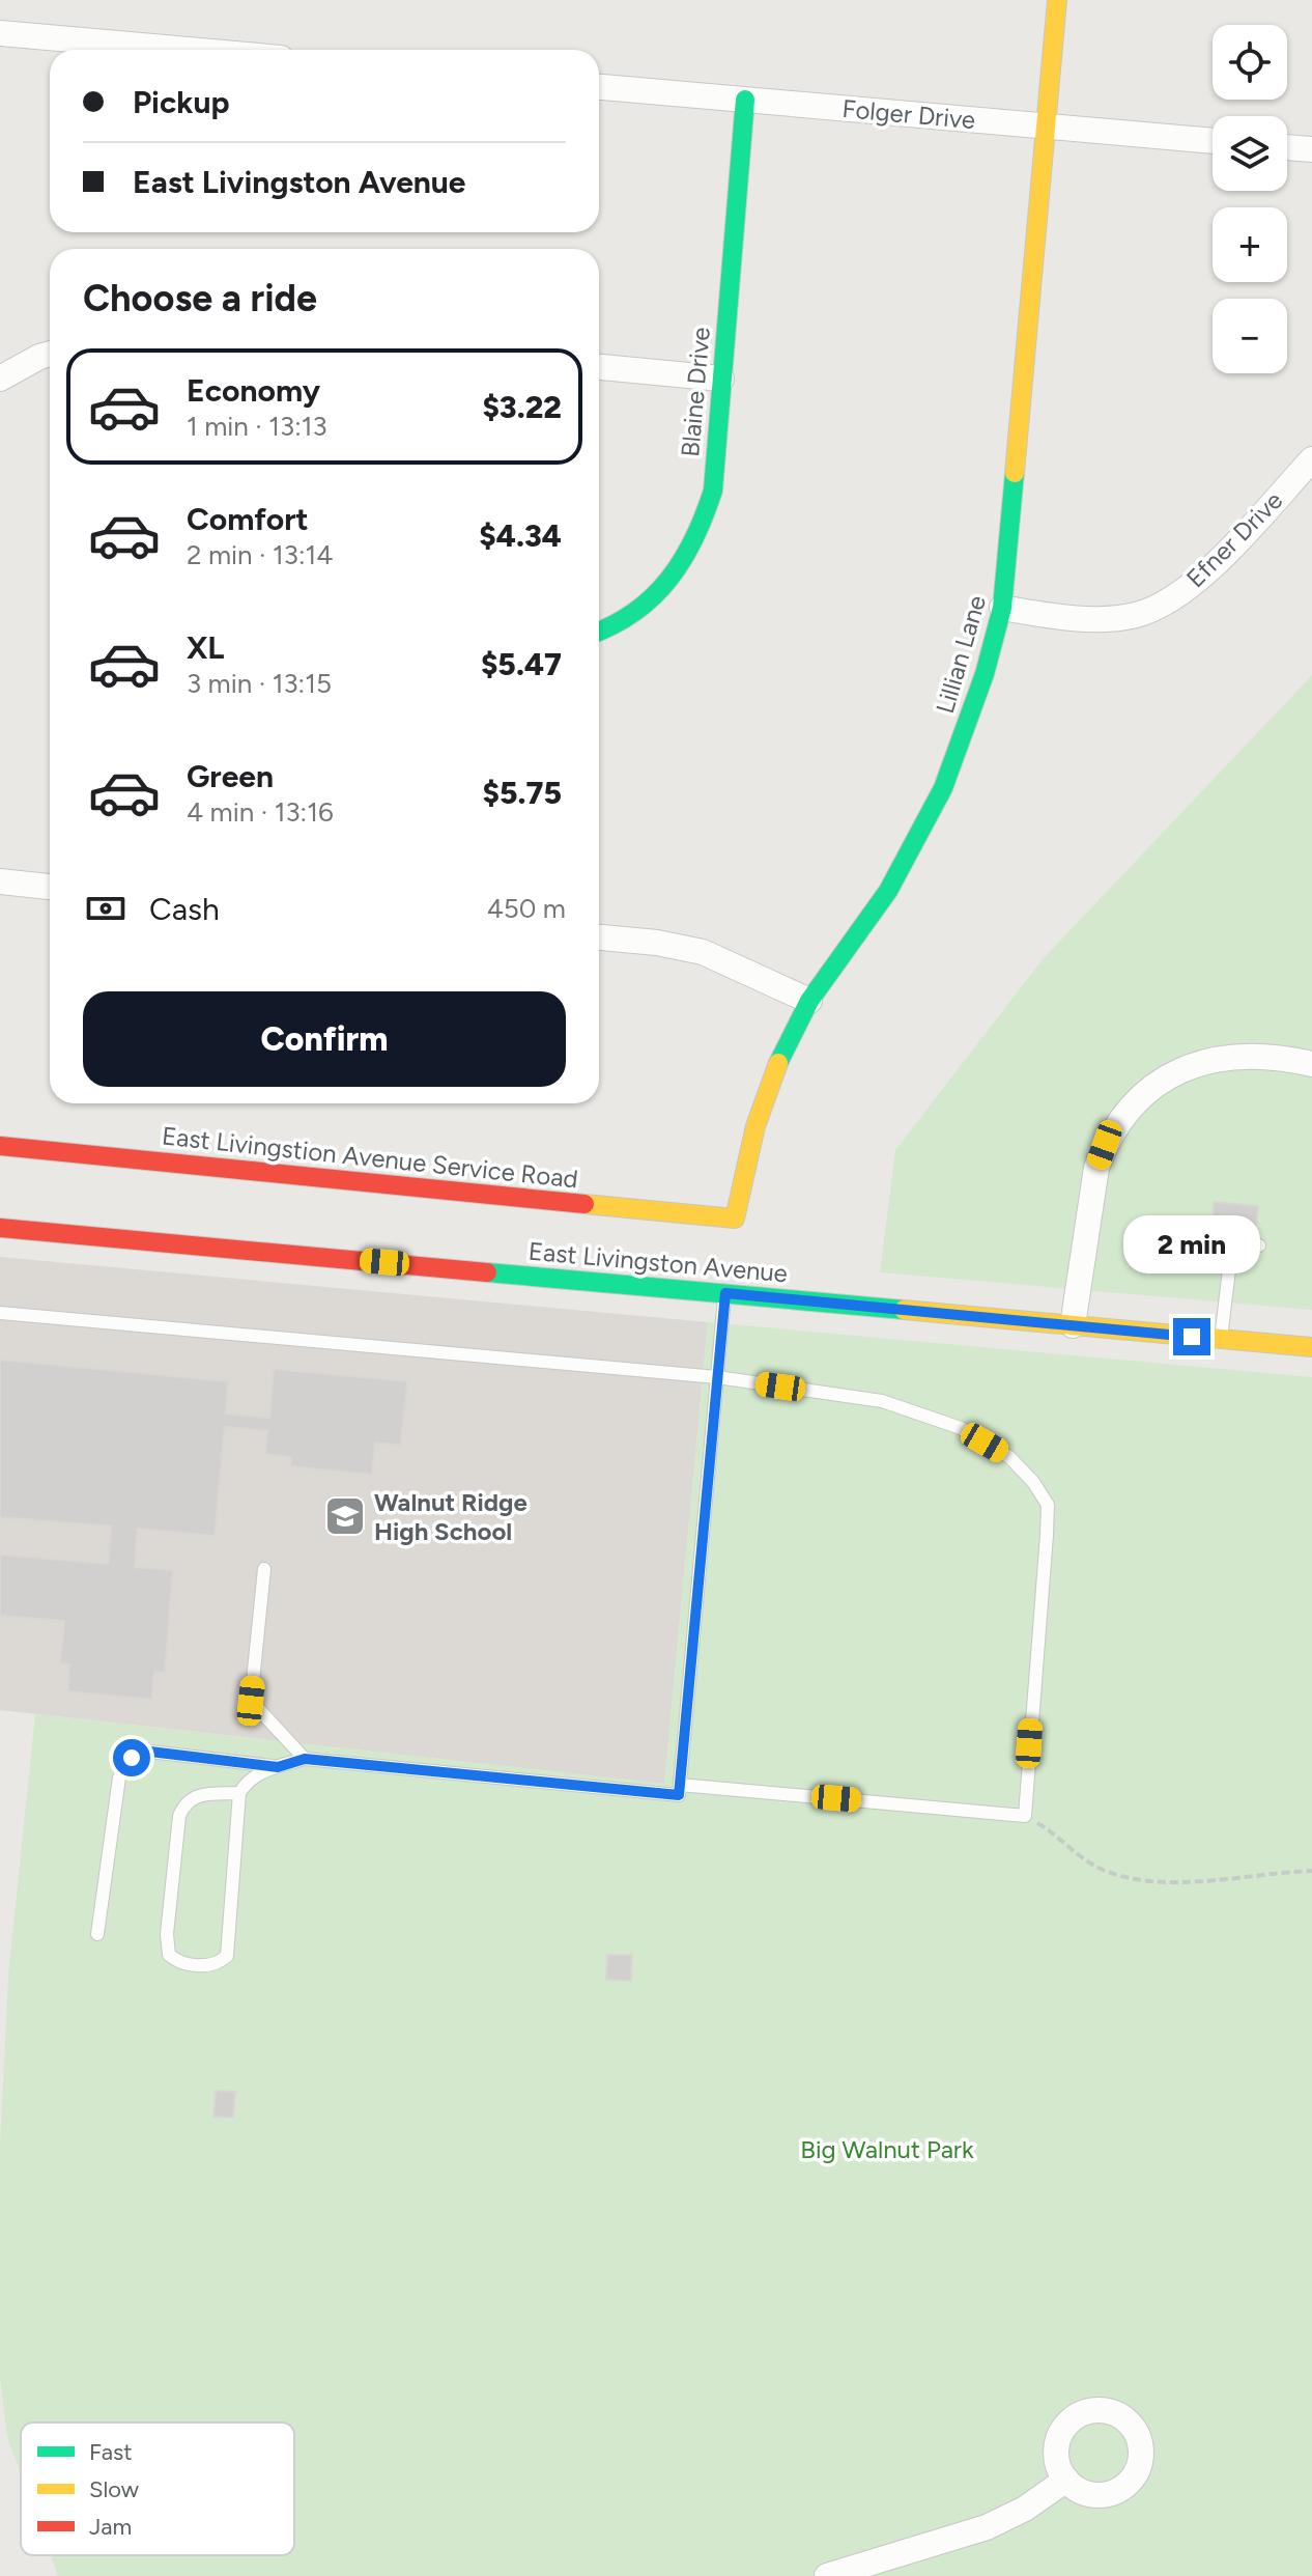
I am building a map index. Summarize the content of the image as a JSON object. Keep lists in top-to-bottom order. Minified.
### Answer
{"streets":{"street":["Folger Drive","Blaine Drive","Efner Drive","Lillian Lane","East Livingstion Avenue Service Road","East Livingston Avenue"]},"crossings":[["Folger Drive","Blaine Drive"],["Folger Drive","Lillian Lane"],["Efner Drive","Lillian Lane"],["Lillian Lane","East Livingstion Avenue Service Road"]],"parks":["Big Walnut Park"],"places":{"school or university":["Walnut Ridge High School"]},"legend":["Fast","Slow","Jam"],"page":{"map_buttons":["+","−"],"banner":["Pickup","East Livingston Avenue"],"heading":"Choose a ride","list":[{"name":"Economy","note":"1 min · 13:13","value":"$3.22"},{"name":"Comfort","note":"2 min · 13:14","value":"$4.34"},{"name":"XL","note":"3 min · 13:15","value":"$5.47"},{"name":"Green","note":"4 min · 13:16","value":"$5.75"}],"pay":["Cash","450 m"],"buttons":"Confirm","bubble":"2 min"}}
